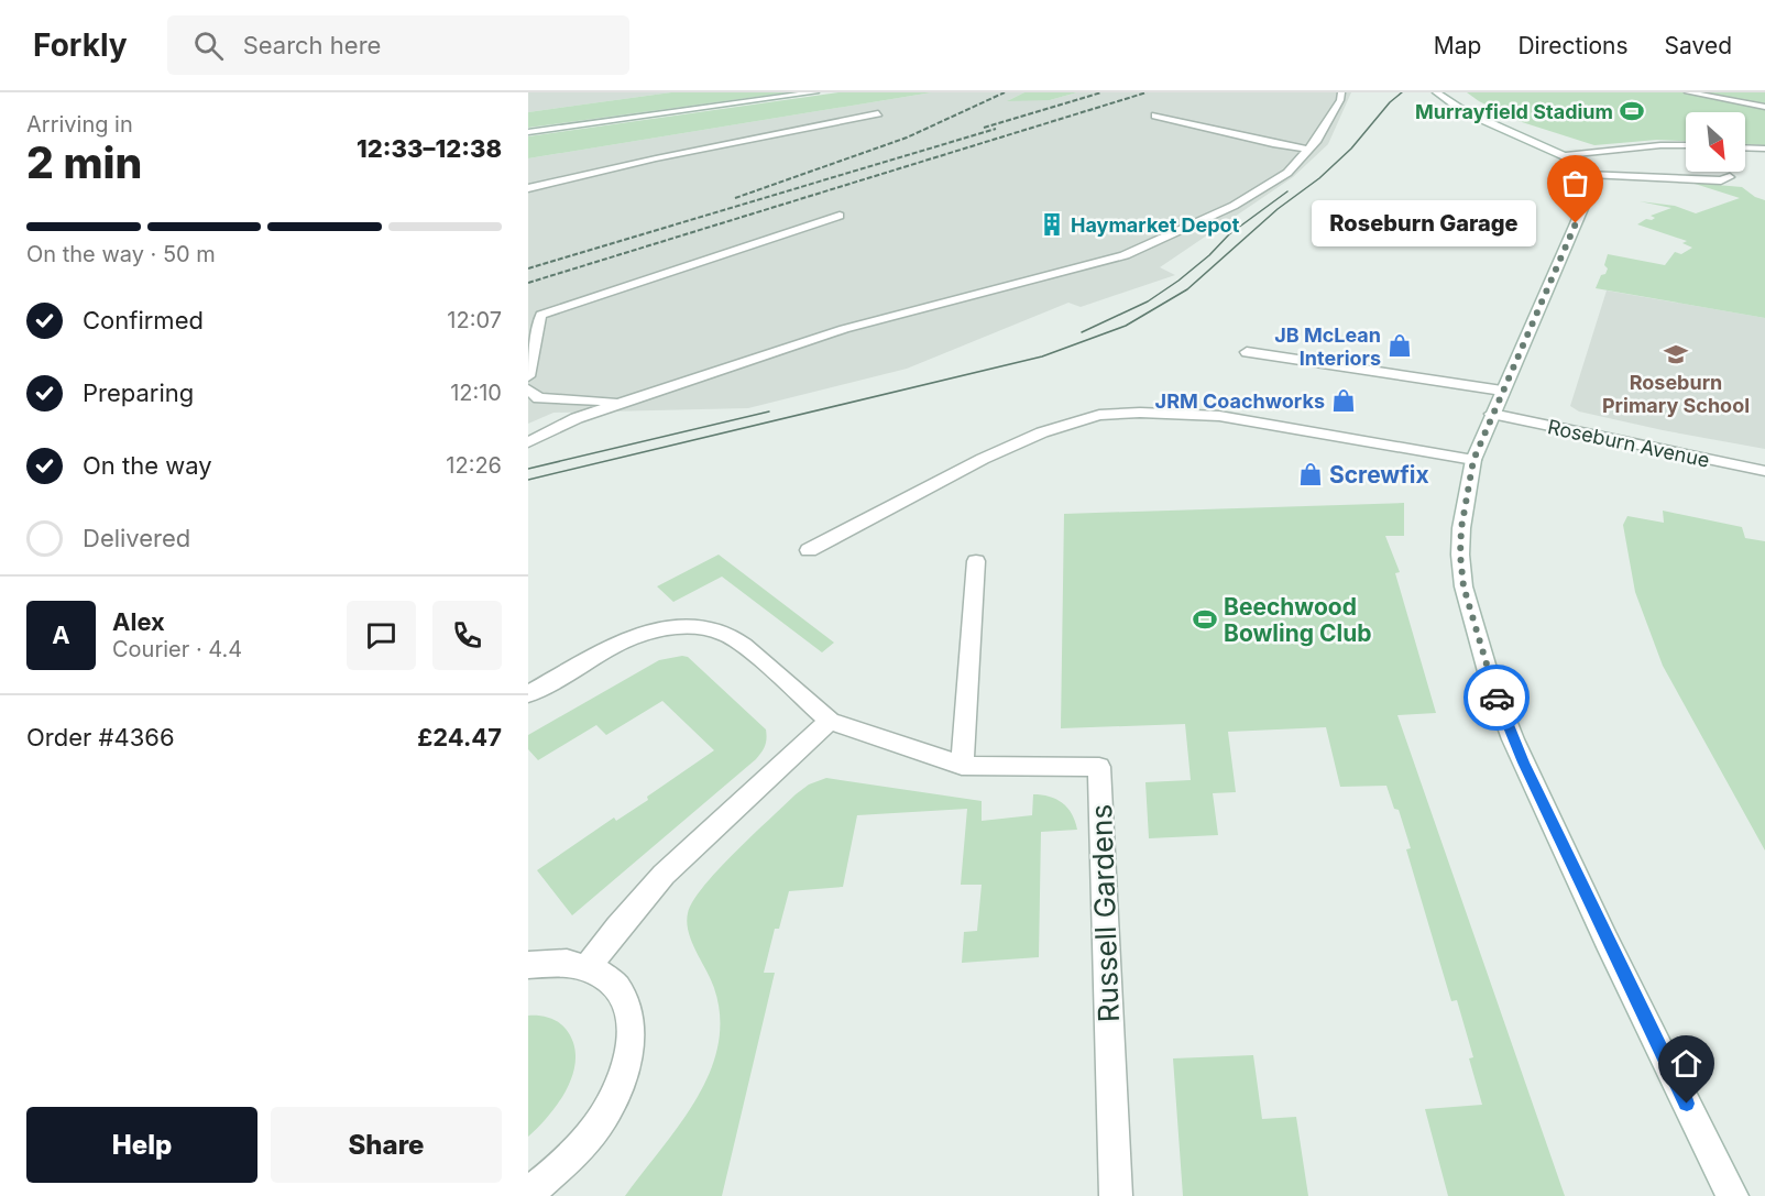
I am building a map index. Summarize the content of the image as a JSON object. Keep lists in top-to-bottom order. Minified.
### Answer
{"streets":{"street":["Roseburn Avenue","Russell Gardens"]},"places":{"sports":["Murrayfield Stadium","Beechwood Bowling Club"],"other":["Roseburn Garage"],"building":["Haymarket Depot"],"shop":["JB McLean Interiors","JRM Coachworks","Screwfix"],"school or university":["Roseburn Primary School"]},"north":"bottom right","page":{"header":"Forkly","search":"Search here","nav":["Map","Directions","Saved"],"heading":["2 min","Arriving in","12:33–12:38"],"panel":["Alex","Courier · 4.4","Order #4366","£24.47"],"bubble":"Roseburn Garage","bar":"On the way · 50 m","list":[["Confirmed","12:07"],["Preparing","12:10"],["On the way","12:26"],"Delivered"],"round":"A","buttons":["Help","Share"]}}
